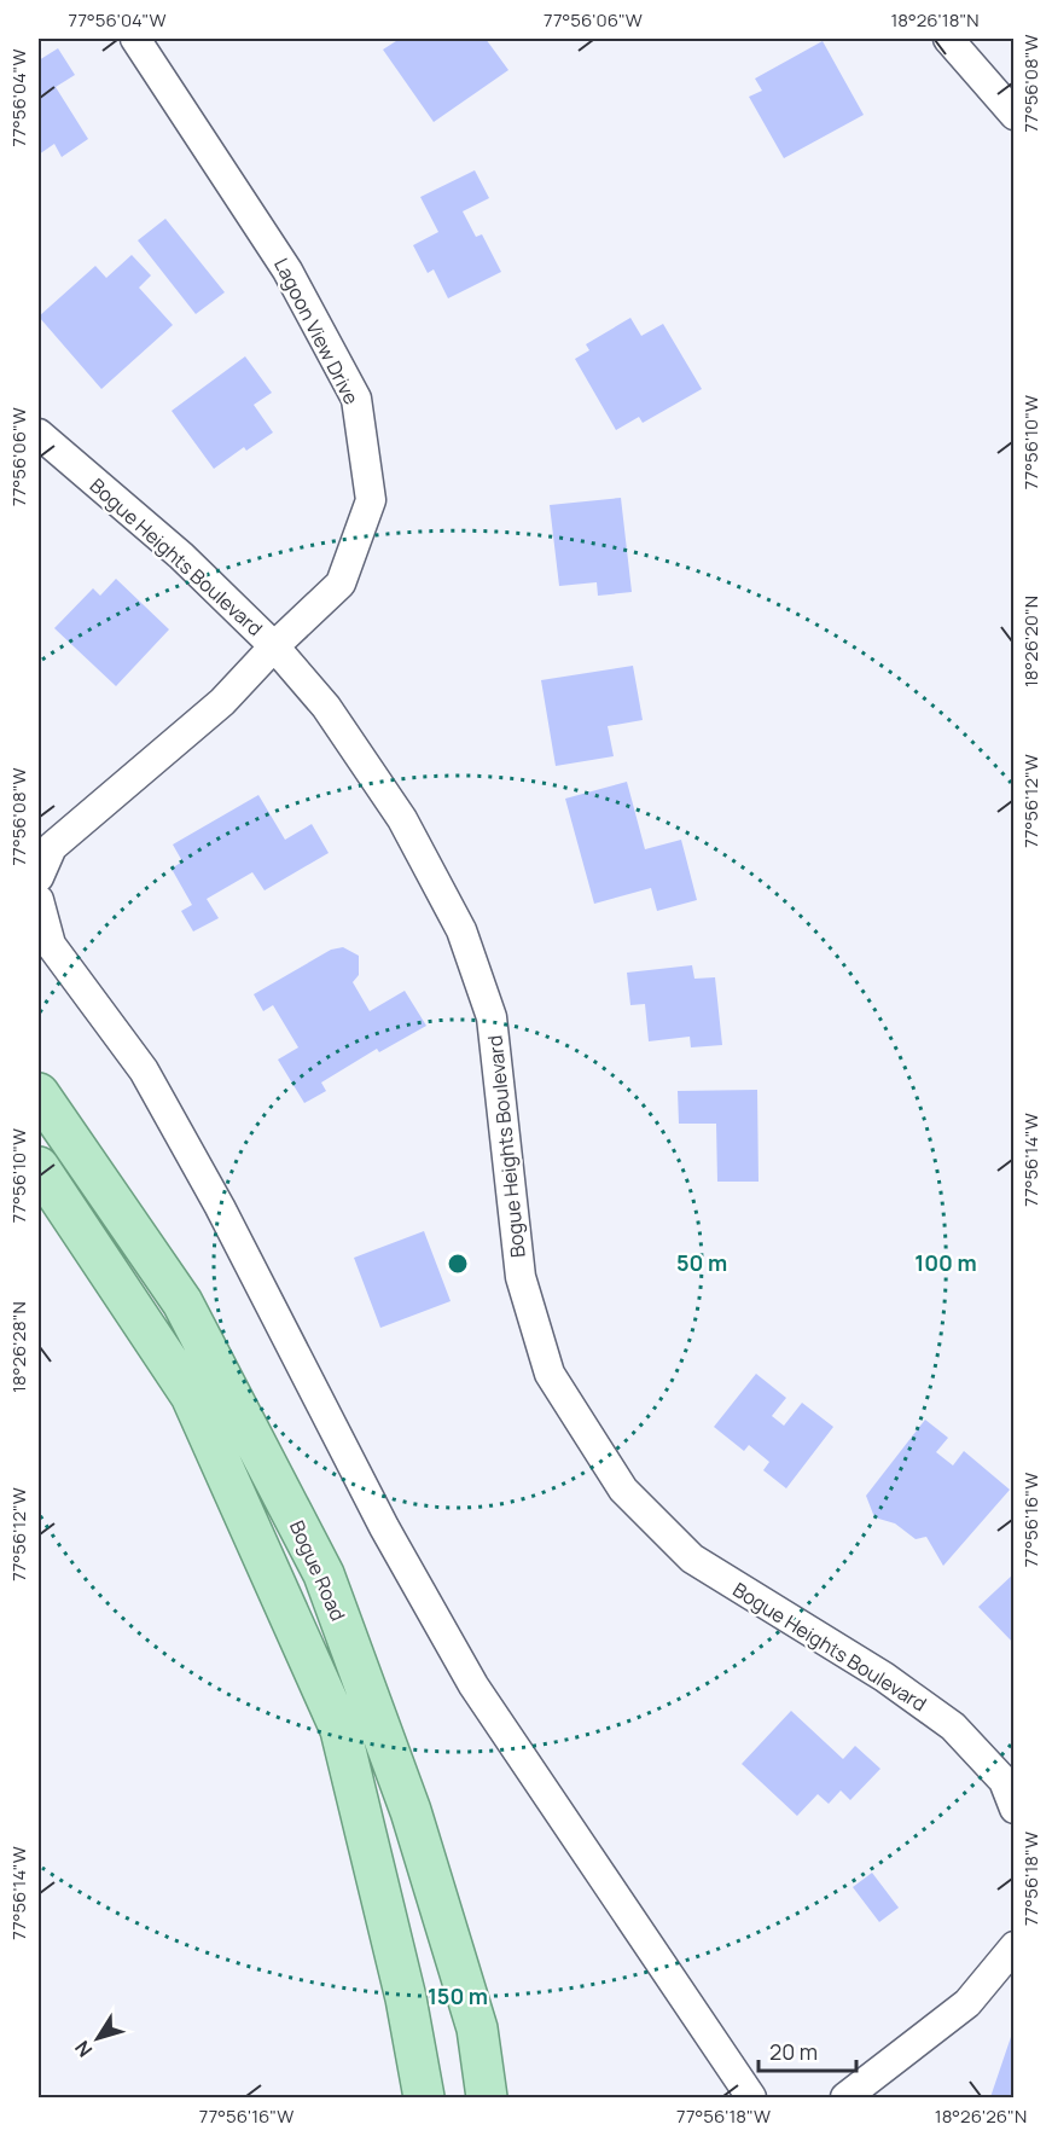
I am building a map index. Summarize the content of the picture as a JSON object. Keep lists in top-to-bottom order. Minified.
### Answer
{"streets":{"main road":["Bogue Road"],"street":["Lagoon View Drive","Bogue Heights Boulevard"]},"crossings":[["Lagoon View Drive","Bogue Heights Boulevard"]],"scale_bar":"20 m","north":"bottom left","coordinates":["77°56'04\"W","77°56'06\"W","18°26'18\"N","77°56'08\"W","77°56'10\"W","18°26'20\"N","77°56'12\"W","77°56'14\"W","18°26'28\"N","77°56'16\"W","77°56'18\"W","18°26'26\"N"],"rings":["50 m","100 m","150 m"]}
